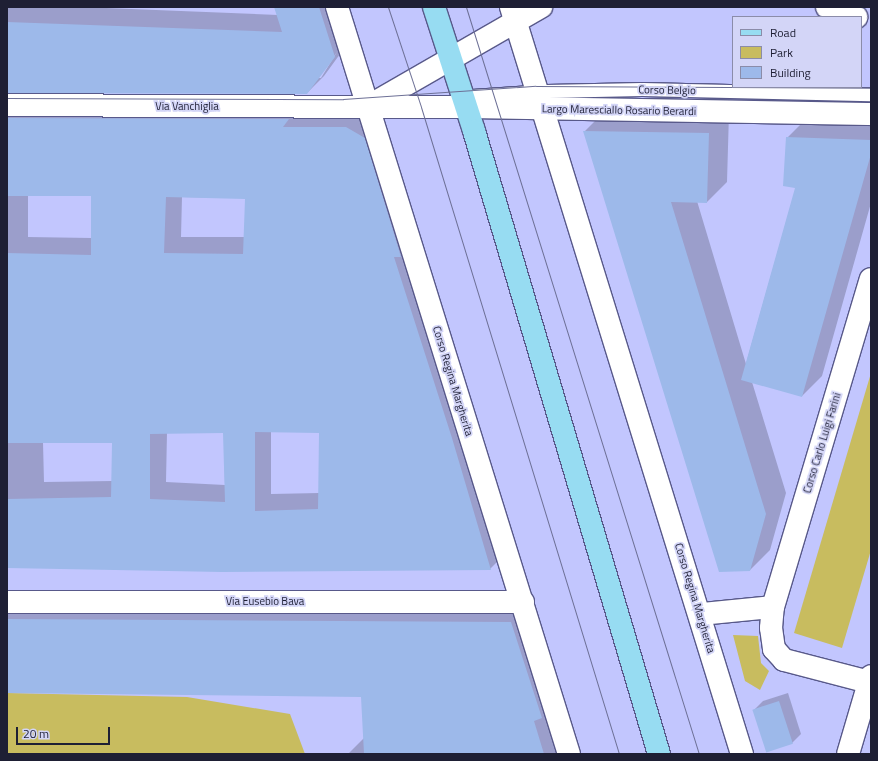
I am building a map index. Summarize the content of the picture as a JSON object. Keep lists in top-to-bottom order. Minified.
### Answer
{"streets":{"street":["Via Vanchiglia","Largo Maresciallo Rosario Berardi","Corso Regina Margherita","Corso Carlo Luigi Farini","Via Eusebio Bava"],"lane":["Corso Belgio"]},"crossings":[["Corso Belgio","Largo Maresciallo Rosario Berardi"],["Corso Belgio","Corso Regina Margherita"],["Via Vanchiglia","Largo Maresciallo Rosario Berardi"],["Via Vanchiglia","Corso Regina Margherita"],["Largo Maresciallo Rosario Berardi","Corso Regina Margherita"],["Corso Regina Margherita","Via Eusebio Bava"]],"legend":["Road","Park","Building"],"scale_bar":"20 m"}
